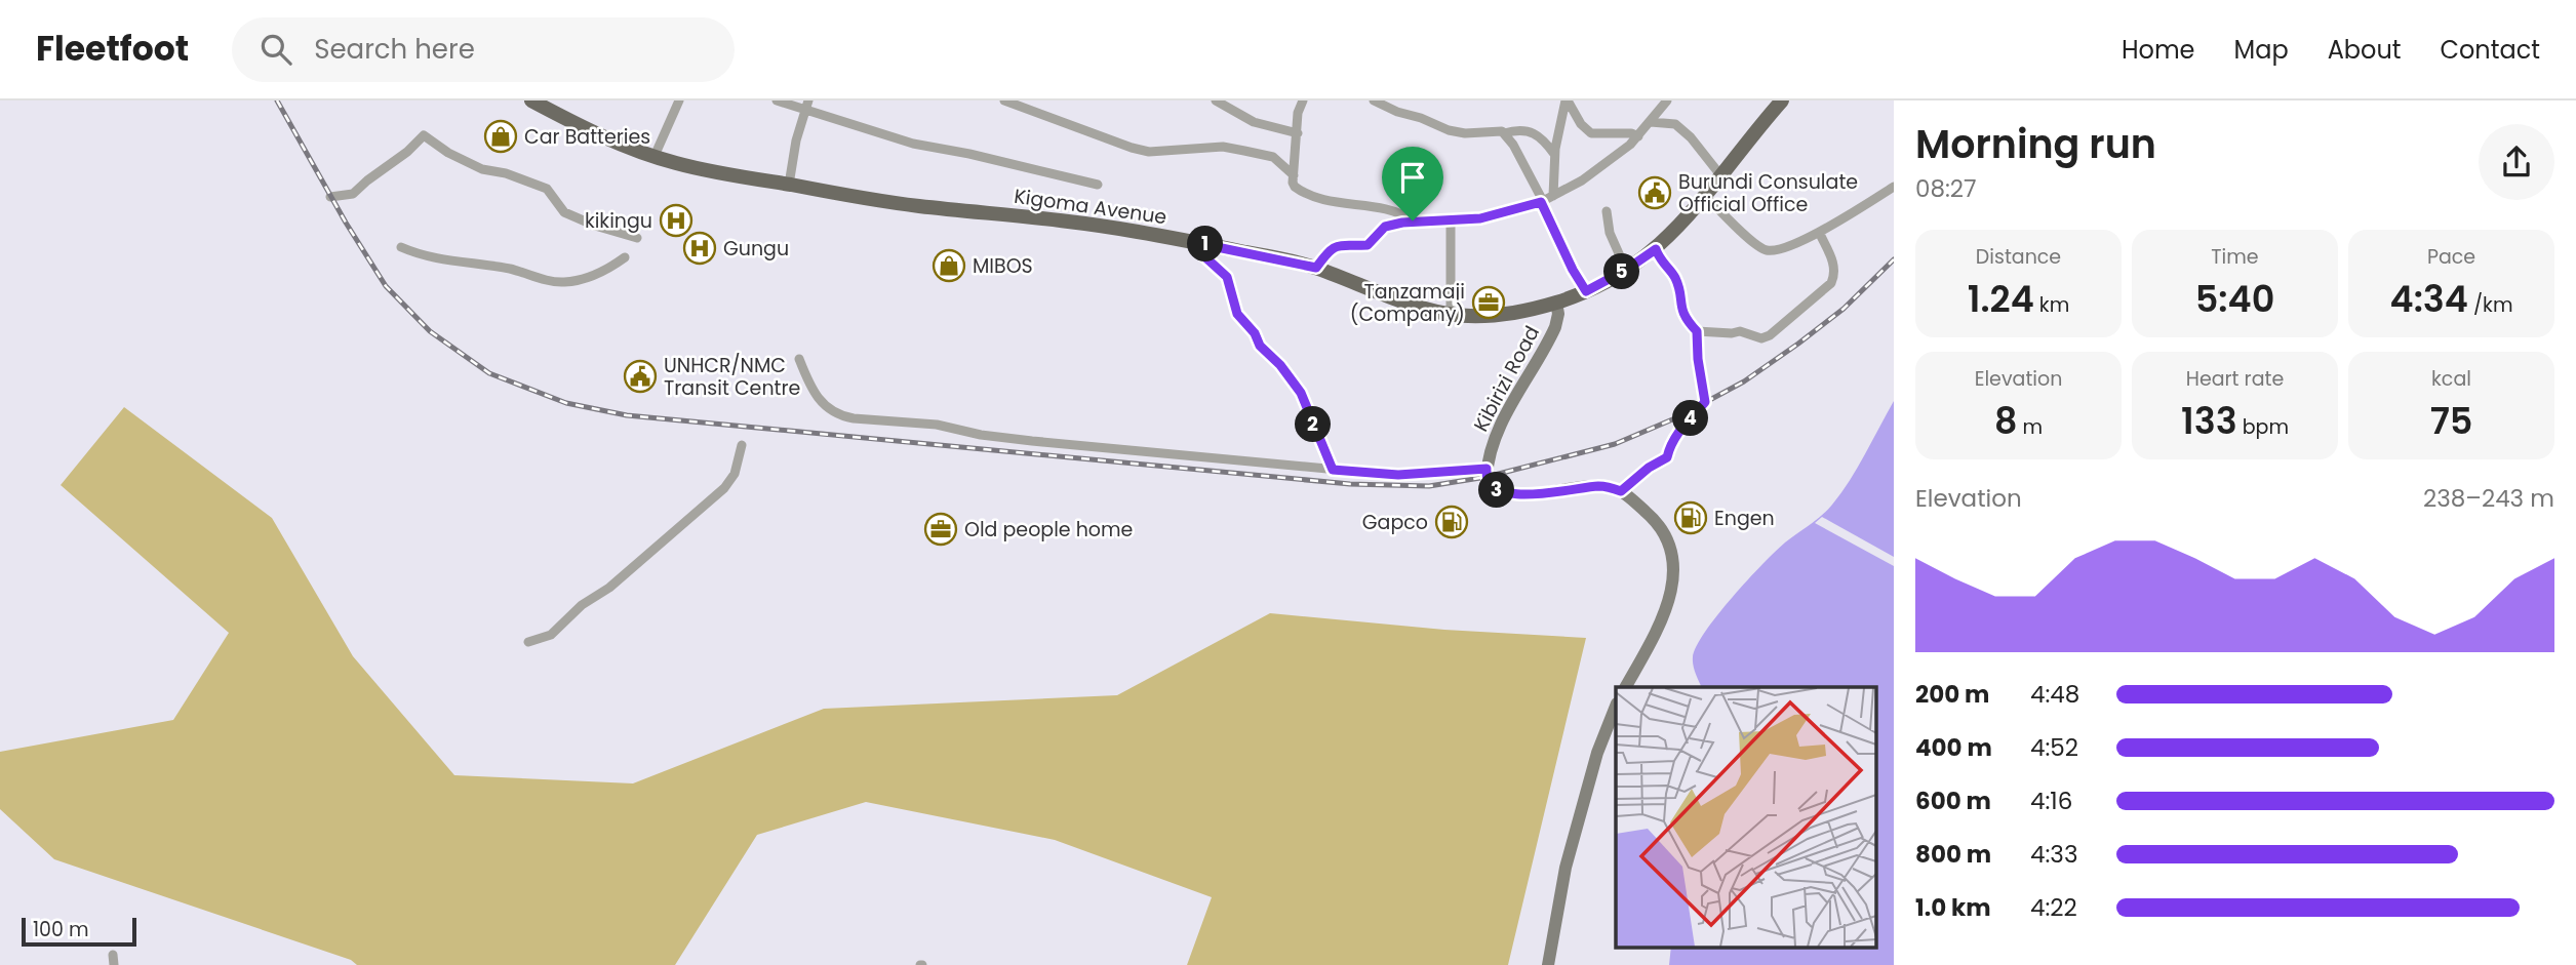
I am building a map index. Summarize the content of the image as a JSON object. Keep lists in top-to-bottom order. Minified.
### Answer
{"streets":{"main road":["Kigoma Avenue"],"street":["Kibirizi Road"]},"crossings":[["Kigoma Avenue","Kibirizi Road"]],"places":{"shop":["Car Batteries","MIBOS"],"public building":["Burundi Consulate Official Office","UNHCR/NMC Transit Centre"],"hospital":["kikingu","Gungu"],"office":["Tanzamaji (Company)","Old people home"],"fuel station":["Engen","Gapco"]},"scale_bar":"100 m","page":{"header":"Fleetfoot","search":"Search here","nav":["Home","Map","About","Contact"],"heading":["Morning run","08:27"],"stats":[["Distance","1.24 km"],["Time","5:40"],["Pace","4:34 /km"],["Elevation","8 m"],["Heart rate","133 bpm"],["kcal","75"]],"pins":["1","5","4","2","3"],"chart":["Elevation","238–243 m"],"list":[{"name":"200 m","note":"4:48"},{"name":"400 m","note":"4:52"},{"name":"600 m","note":"4:16"},{"name":"800 m","note":"4:33"},{"name":"1.0 km","note":"4:22"}],"scale":"100 m"}}
